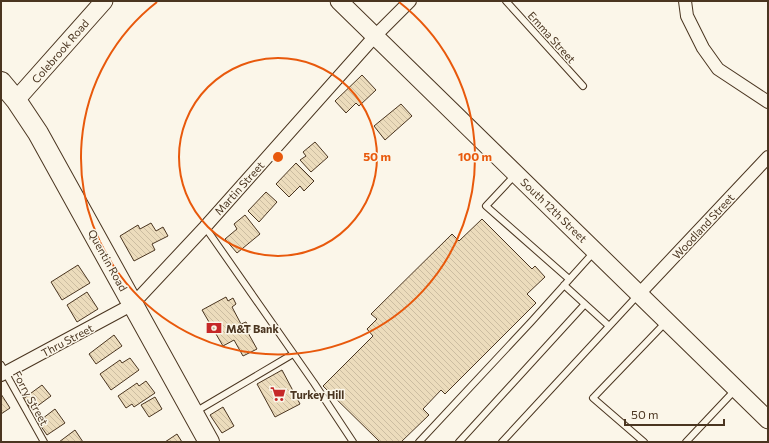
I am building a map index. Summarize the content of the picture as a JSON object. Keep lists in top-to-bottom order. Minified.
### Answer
{"streets":{"highway":["Quentin Road"],"main road":["Colebrook Road","South 12th Street"],"street":["Martin Street","Woodland Street","Thru Street"],"lane":["Emma Street","Forry Street"]},"crossings":[["Colebrook Road","Quentin Road"],["Martin Street","South 12th Street"],["Martin Street","Quentin Road"],["Martin Street","Thru Street"],["South 12th Street","Woodland Street"],["Quentin Road","Thru Street"],["Thru Street","Forry Street"]],"places":{"bank":["M&T Bank"],"supermarket":["Turkey Hill"]},"scale_bar":"50 m","rings":["50 m","100 m"]}
